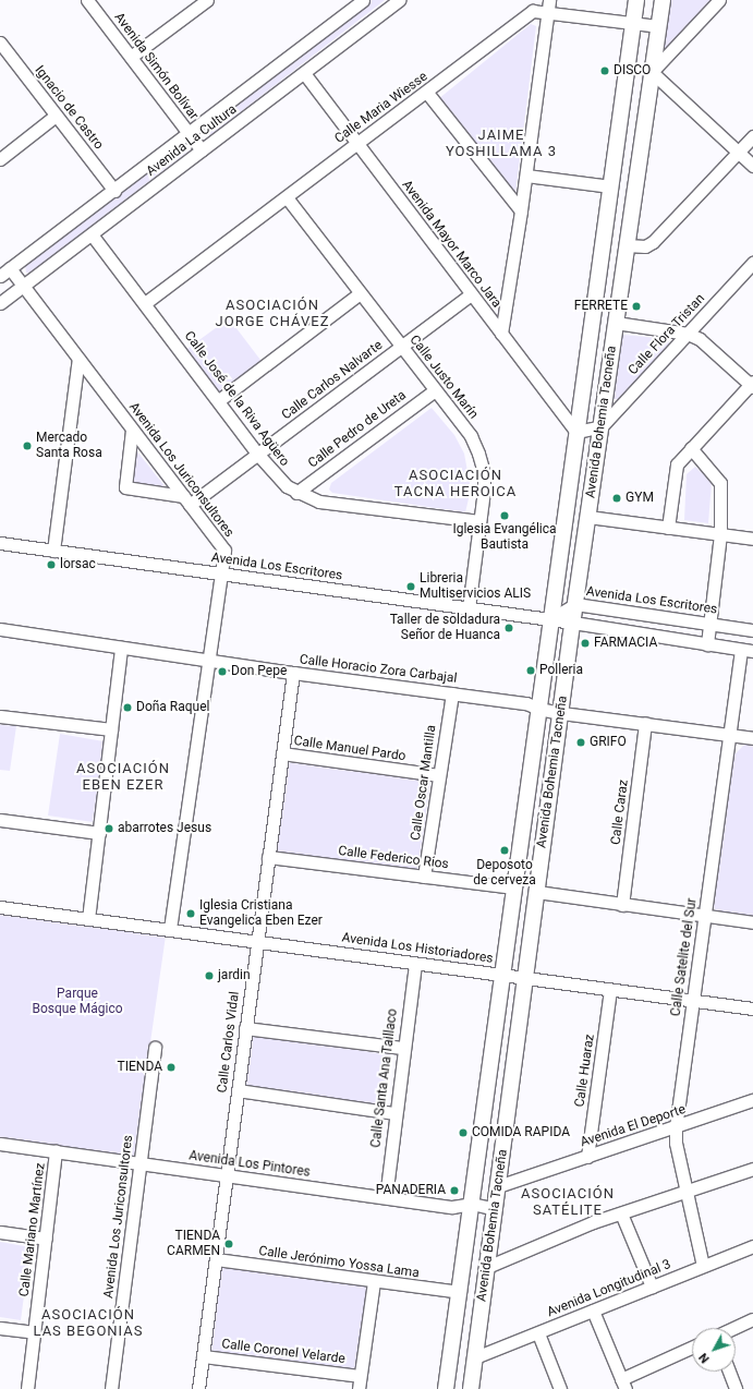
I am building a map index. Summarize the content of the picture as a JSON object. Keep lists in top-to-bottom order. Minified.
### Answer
{"streets":{"main road":["Avenida Bohemia Tacneña"],"street":["Avenida Simón Bolívar","Ignacio de Castro","Calle Maria Wiesse","Avenida La Cultura","Avenida Mayor Marco Jara","Calle Flora Tristan","Calle Justo Marín","Calle Carlos Nalvarte","Calle José de la Riva Agüero","Calle Pedro de Ureta","Avenida Los Juriconsultores","Avenida Los Escritores","Calle Horacio Zora Carbajal","Calle Manuel Pardo","Calle Oscar Mantilla","Calle Caraz","Calle Federico Rios","Avenida Los Historiadores","Calle Satelite del Sur","Calle Carlos Vidal","Calle Huaraz","Calle Santa Ana Taillaco","Avenida El Deporte","Avenida Los Pintores","Calle Mariano Martínez","Calle Jerónimo Yossa Lama","Avenida Longitudinal 3","Calle Coronel Velarde"]},"crossings":[["Avenida Simón Bolívar","Avenida La Cultura"],["Ignacio de Castro","Avenida La Cultura"],["Calle Maria Wiesse","Avenida Mayor Marco Jara"],["Calle Maria Wiesse","Calle Justo Marín"],["Calle Maria Wiesse","Calle José de la Riva Agüero"],["Calle Maria Wiesse","Avenida Bohemia Tacneña"],["Avenida La Cultura","Avenida Mayor Marco Jara"],["Avenida La Cultura","Calle José de la Riva Agüero"],["Avenida La Cultura","Avenida Los Juriconsultores"],["Avenida Mayor Marco Jara","Calle Carlos Nalvarte"],["Avenida Mayor Marco Jara","Avenida Bohemia Tacneña"],["Calle Flora Tristan","Avenida Bohemia Tacneña"],["Calle Justo Marín","Calle Carlos Nalvarte"],["Calle Justo Marín","Calle José de la Riva Agüero"],["Calle Justo Marín","Calle Pedro de Ureta"],["Calle Justo Marín","Avenida Los Escritores"],["Calle Carlos Nalvarte","Calle José de la Riva Agüero"],["Calle Carlos Nalvarte","Avenida Los Juriconsultores"],["Calle José de la Riva Agüero","Calle Pedro de Ureta"],["Avenida Bohemia Tacneña","Avenida Los Escritores"],["Avenida Bohemia Tacneña","Calle Horacio Zora Carbajal"],["Avenida Bohemia Tacneña","Calle Federico Rios"],["Avenida Bohemia Tacneña","Avenida Los Historiadores"],["Avenida Bohemia Tacneña","Avenida El Deporte"],["Avenida Bohemia Tacneña","Avenida Los Pintores"],["Avenida Bohemia Tacneña","Calle Jerónimo Yossa Lama"],["Avenida Bohemia Tacneña","Avenida Longitudinal 3"],["Avenida Los Juriconsultores","Avenida Los Escritores"],["Avenida Los Juriconsultores","Calle Horacio Zora Carbajal"],["Avenida Los Juriconsultores","Avenida Los Historiadores"],["Avenida Los Juriconsultores","Avenida Los Pintores"],["Avenida Los Escritores","Calle Satelite del Sur"],["Calle Horacio Zora Carbajal","Calle Oscar Mantilla"],["Calle Horacio Zora Carbajal","Calle Caraz"],["Calle Horacio Zora Carbajal","Calle Satelite del Sur"],["Calle Horacio Zora Carbajal","Calle Carlos Vidal"],["Calle Manuel Pardo","Calle Oscar Mantilla"],["Calle Manuel Pardo","Calle Carlos Vidal"],["Calle Oscar Mantilla","Calle Federico Rios"],["Calle Federico Rios","Calle Carlos Vidal"],["Avenida Los Historiadores","Calle Satelite del Sur"],["Avenida Los Historiadores","Calle Carlos Vidal"],["Avenida Los Historiadores","Calle Huaraz"],["Avenida Los Historiadores","Calle Santa Ana Taillaco"],["Calle Satelite del Sur","Avenida El Deporte"],["Calle Satelite del Sur","Avenida Longitudinal 3"],["Calle Carlos Vidal","Avenida Los Pintores"],["Calle Carlos Vidal","Calle Jerónimo Yossa Lama"],["Calle Carlos Vidal","Calle Coronel Velarde"],["Calle Huaraz","Avenida El Deporte"],["Calle Santa Ana Taillaco","Avenida Los Pintores"],["Avenida Los Pintores","Calle Mariano Martínez"]],"districts":["JAIME YOSHILLAMA 3","ASOCIACIÓN JORGE CHÁVEZ","ASOCIACIÓN TACNA HEROICA","ASOCIACIÓN EBEN EZER","ASOCIACIÓN SATÉLITE","ASOCIACIÓN LAS BEGONIAS"],"parks":["Parque Bosque Mágico"],"places":["DISCO","FERRETE","Mercado Santa Rosa","GYM","Iglesia Evangélica Bautista","lorsac","Libreria Multiservicios ALIS","Taller de soldadura Señor de Huanca","FARMACIA","Polleria","Don Pepe","Doña Raquel","GRIFO","abarrotes Jesus","Deposoto de cerveza","Iglesia Cristiana Evangelica Eben Ezer","jardin","TIENDA","COMIDA RAPIDA","PANADERIA","TIENDA CARMEN"],"north":"bottom left"}
